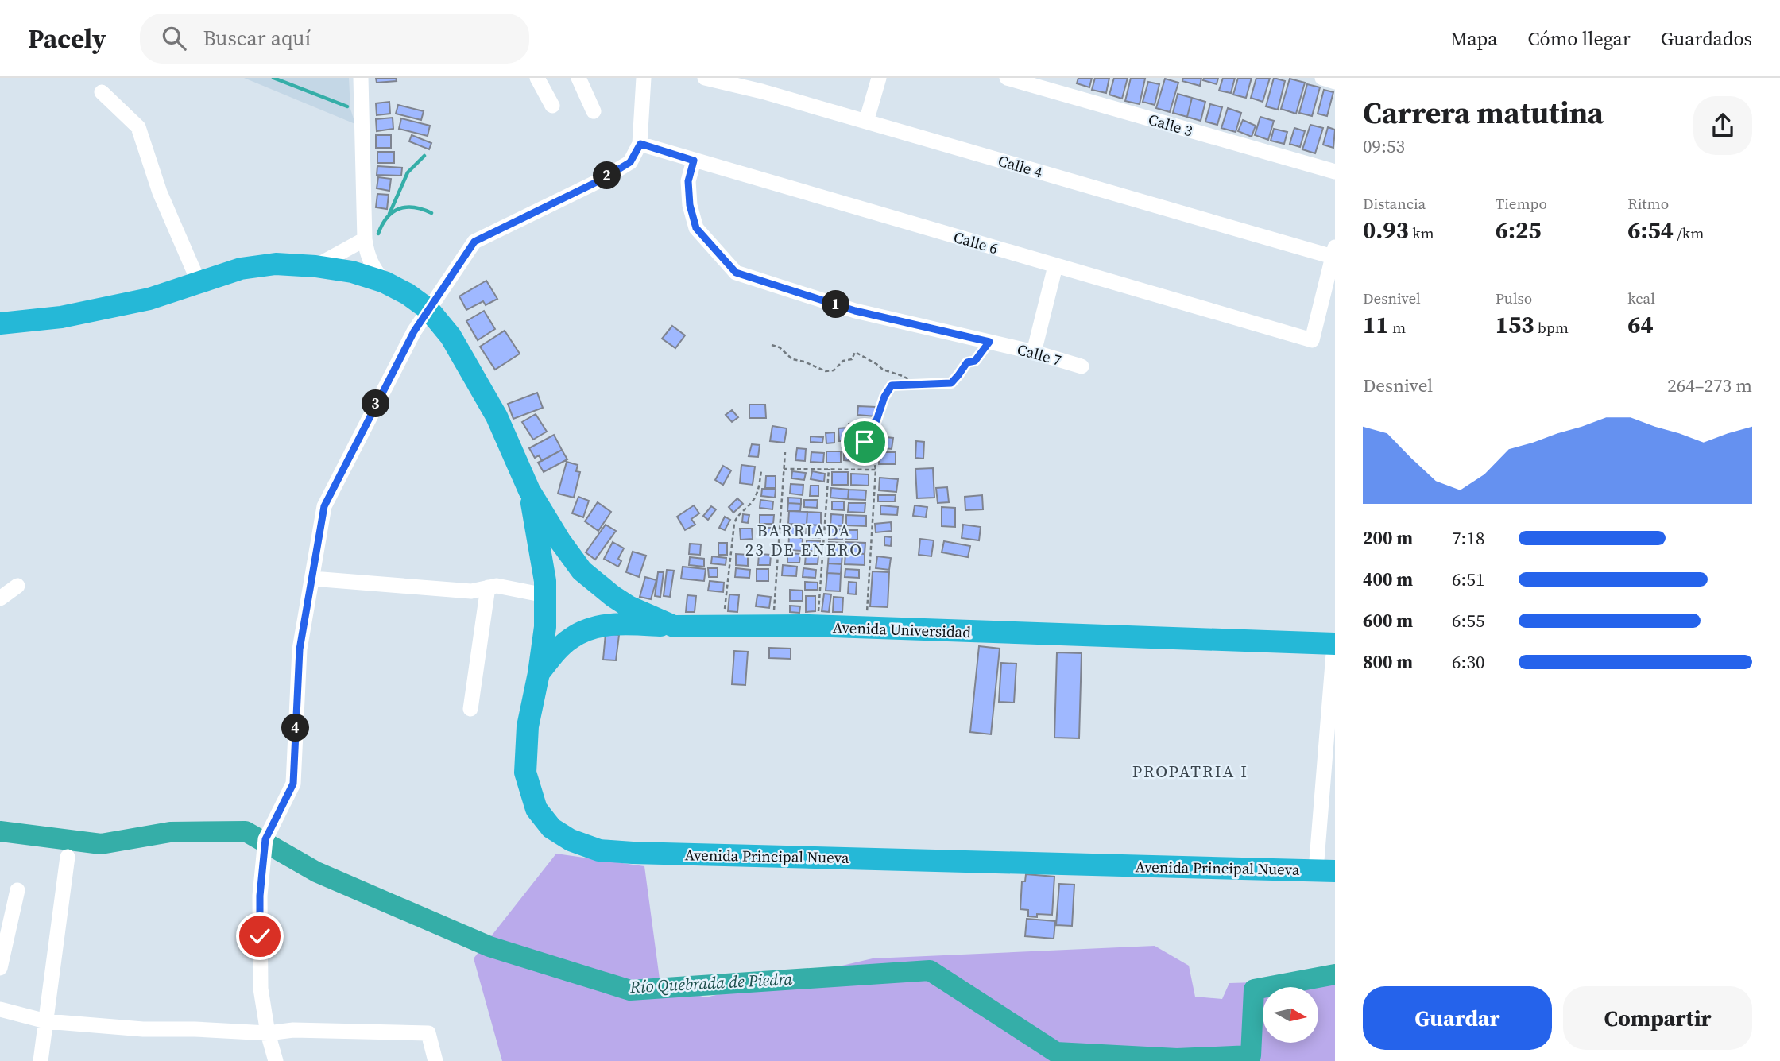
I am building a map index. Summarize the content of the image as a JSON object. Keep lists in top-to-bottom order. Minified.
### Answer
{"streets":{"highway":["Avenida Universidad","Avenida Principal Nueva"],"street":["Calle 3","Calle 4","Calle 6","Calle 7"]},"crossings":[["Calle 4","Calle 6"],["Calle 6","Calle 7"],["Avenida Universidad","Avenida Principal Nueva"]],"districts":["BARRIADA 23 DE ENERO","PROPATRIA I"],"water":["Río Quebrada de Piedra"],"north":"right","page":{"header":"Pacely","search":"Buscar aquí","nav":["Mapa","Cómo llegar","Guardados"],"heading":["Carrera matutina","09:53"],"pins":["2","1","3","4"],"stats":[["Distancia","0.93 km"],["Tiempo","6:25"],["Ritmo","6:54 /km"],["Desnivel","11 m"],["Pulso","153 bpm"],["kcal","64"]],"chart":["Desnivel","264–273 m"],"list":[{"name":"200 m","note":"7:18"},{"name":"400 m","note":"6:51"},{"name":"600 m","note":"6:55"},{"name":"800 m","note":"6:30"}],"buttons":["Guardar","Compartir"]}}
